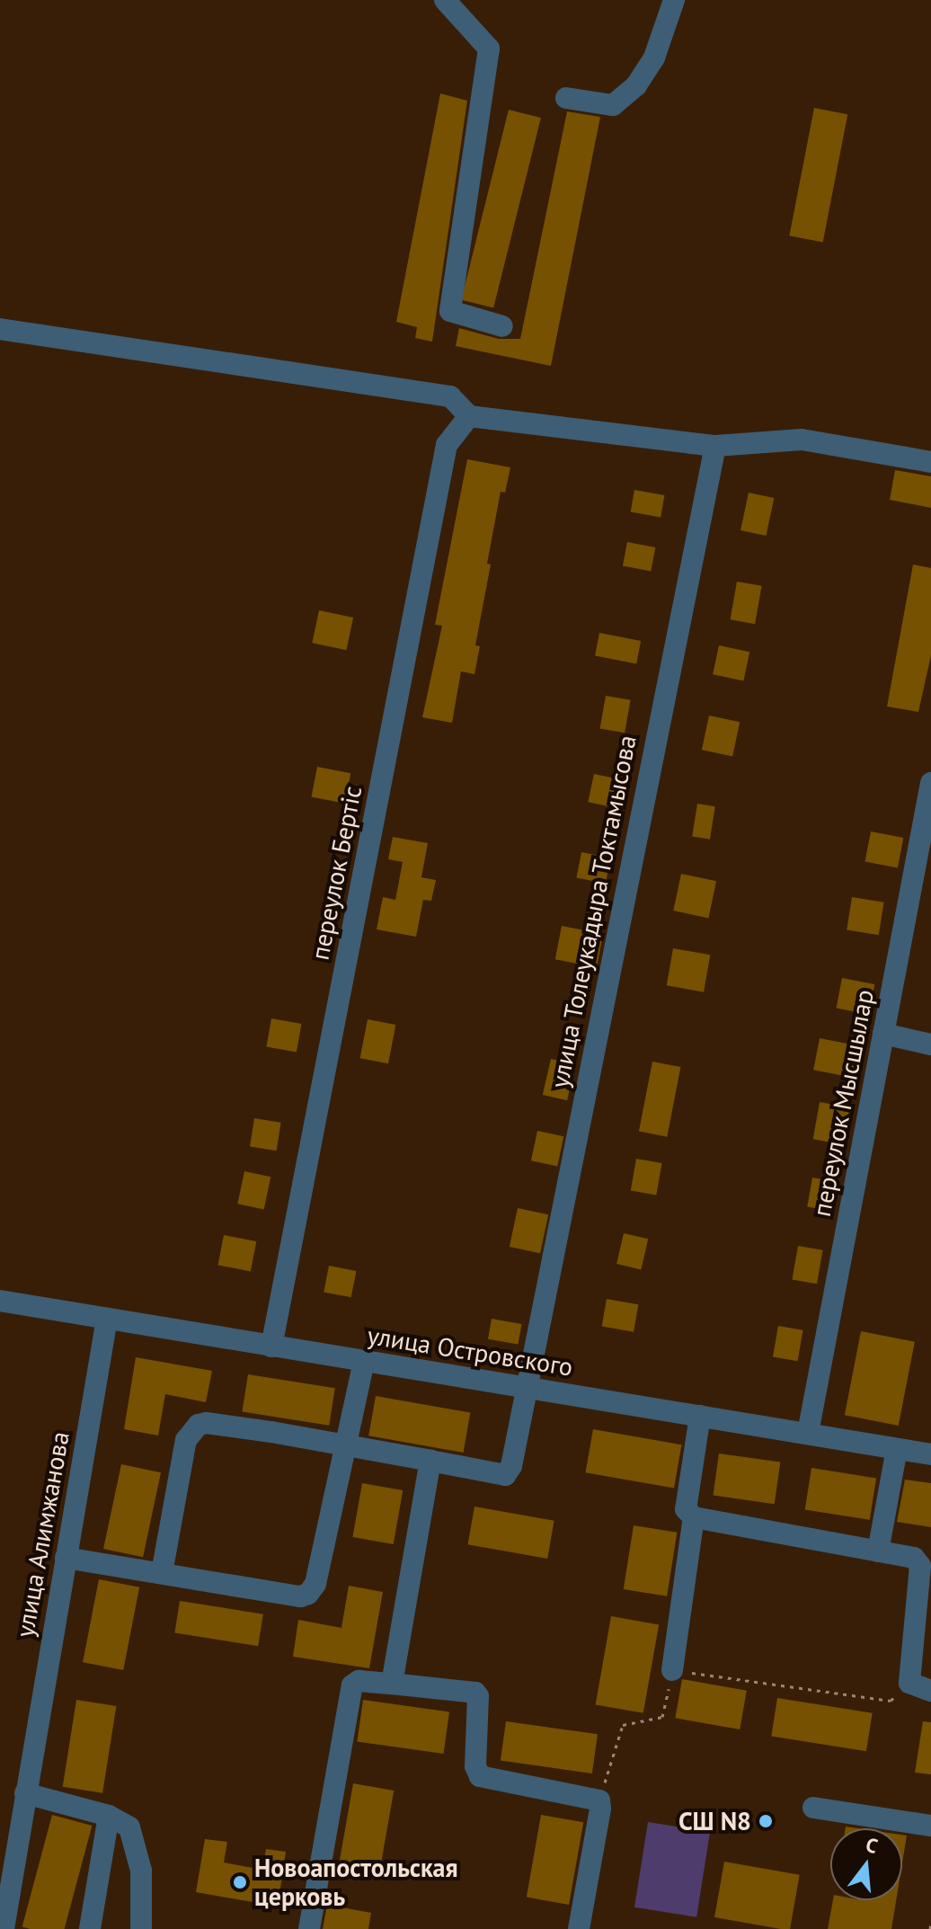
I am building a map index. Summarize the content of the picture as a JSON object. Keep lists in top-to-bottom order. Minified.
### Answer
{"streets":{"street":["переулок Бертіс","улица Толеукадыра Токтамысова","переулок Мысшылар","улица Островского","улица Алимжанова"]},"crossings":[["переулок Бертіс","улица Островского"],["улица Толеукадыра Токтамысова","улица Островского"],["переулок Мысшылар","улица Островского"],["улица Островского","улица Алимжанова"]],"places":["СШ N8","Новоапостольская церковь"],"north":"top"}
